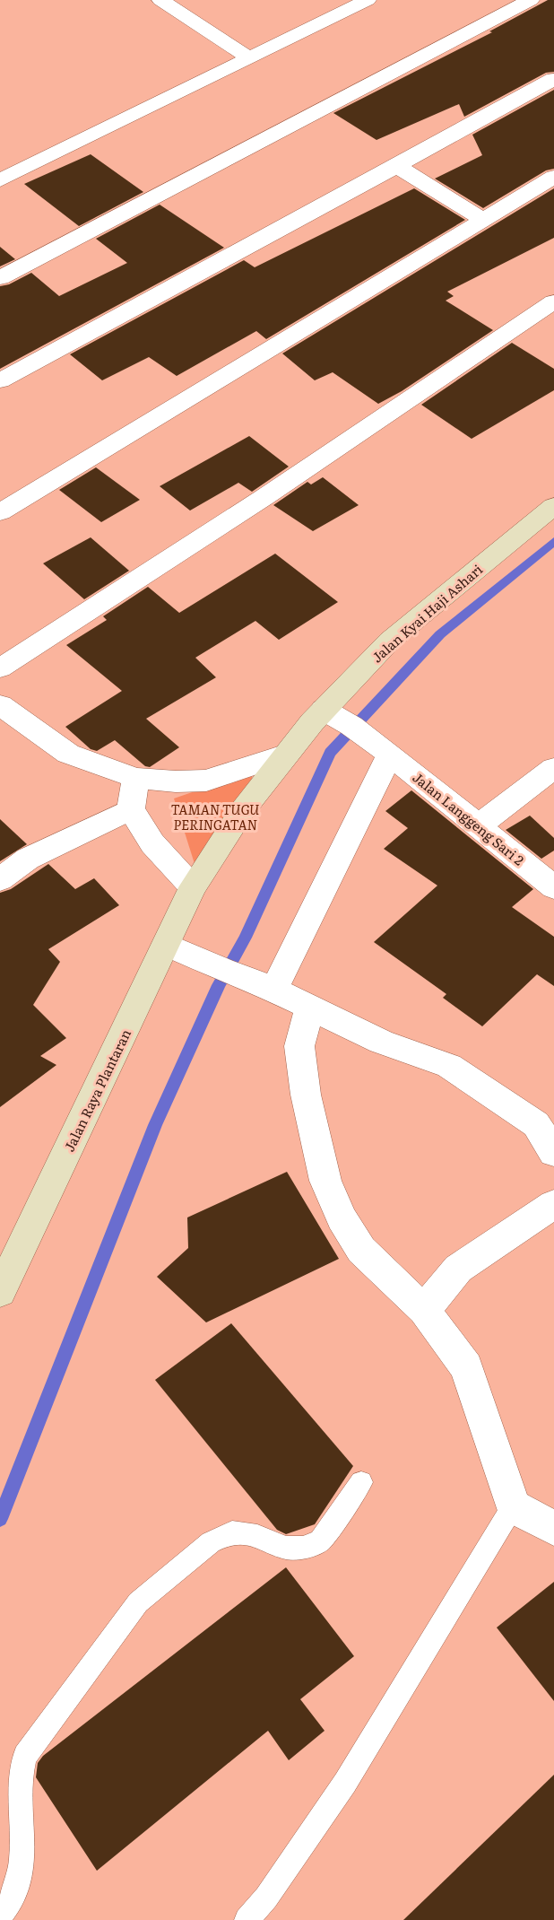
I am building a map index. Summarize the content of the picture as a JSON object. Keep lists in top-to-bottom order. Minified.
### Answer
{"streets":{"main road":["Jalan Kyai Haji Ashari","Jalan Raya Plantaran"],"street":["Jalan Langgeng Sari 2"]},"crossings":[["Jalan Kyai Haji Ashari","Jalan Langgeng Sari 2"],["Jalan Kyai Haji Ashari","Jalan Raya Plantaran"]],"parks":["TAMAN TUGU PERINGATAN"]}
